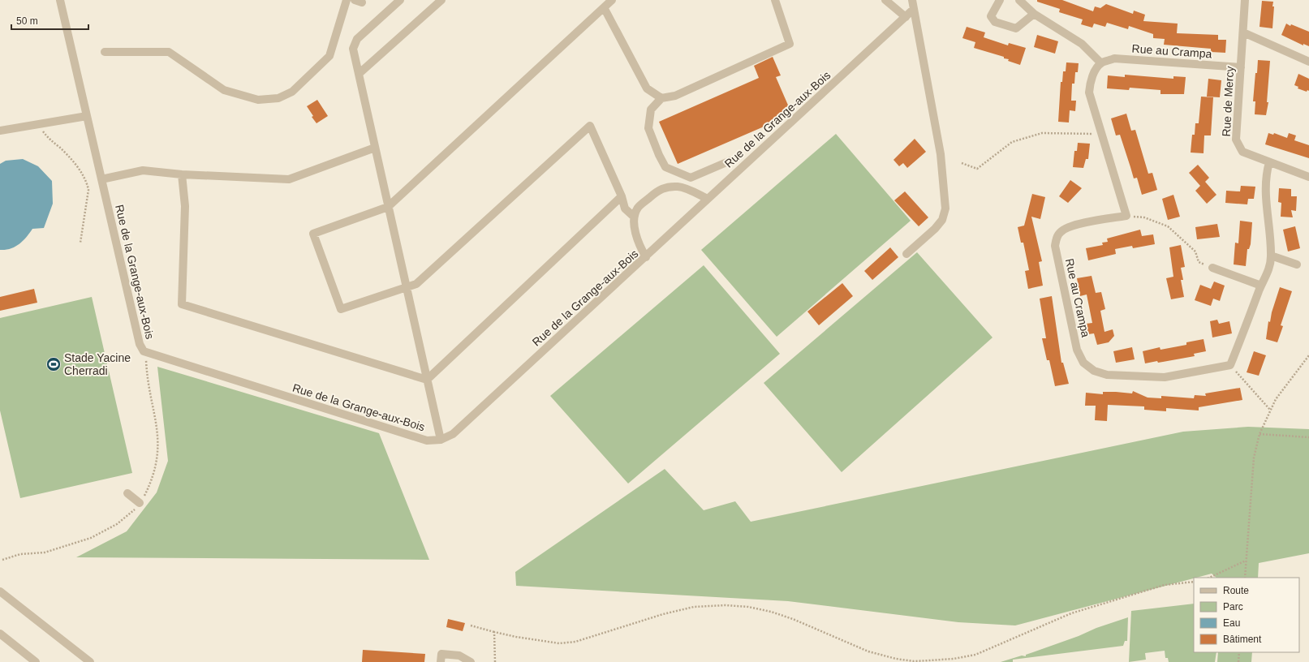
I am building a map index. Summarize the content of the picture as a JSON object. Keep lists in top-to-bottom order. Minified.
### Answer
{"streets":{"street":["Rue au Crampa","Rue de Mercy","Rue de la Grange-aux-Bois"]},"crossings":[["Rue au Crampa","Rue de Mercy"]],"places":{"sports":["Stade Yacine Cherradi"]},"legend":["Route","Parc","Eau","Bâtiment"],"scale_bar":"50 m"}
